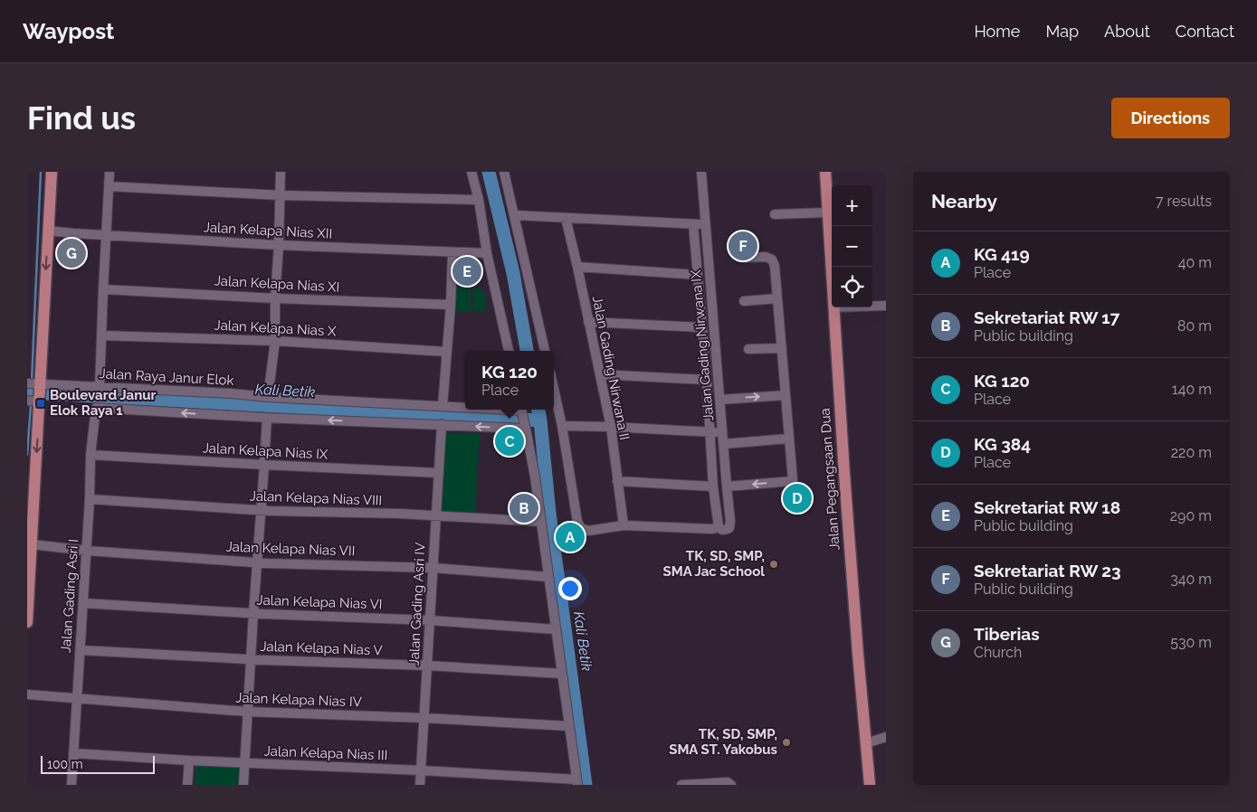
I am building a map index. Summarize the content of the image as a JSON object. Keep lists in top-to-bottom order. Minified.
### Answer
{"streets":{"main road":["Jalan Pegangsaan Dua"],"street":["Jalan Kelapa Nias XII","Jalan Kelapa Nias XI","Jalan Kelapa Nias X","Jalan Gading Nirwana IX","Jalan Gading Nirwana II","Jalan Raya Janur Elok","Jalan Kelapa Nias IX","Jalan Kelapa Nias VIII","Jalan Kelapa Nias VII","Jalan Gading Asri I","Jalan Kelapa Nias VI","Jalan Gading Asri IV","Jalan Kelapa Nias V","Jalan Kelapa Nias IV","Jalan Kelapa Nias III"]},"crossings":[["Jalan Kelapa Nias IX","Jalan Gading Asri I"],["Jalan Kelapa Nias IX","Jalan Gading Asri IV"],["Jalan Kelapa Nias VIII","Jalan Gading Asri I"],["Jalan Kelapa Nias VIII","Jalan Gading Asri IV"],["Jalan Kelapa Nias VII","Jalan Gading Asri I"],["Jalan Kelapa Nias VII","Jalan Gading Asri IV"],["Jalan Gading Asri I","Jalan Kelapa Nias VI"],["Jalan Gading Asri I","Jalan Kelapa Nias V"],["Jalan Gading Asri I","Jalan Kelapa Nias IV"],["Jalan Gading Asri I","Jalan Kelapa Nias III"],["Jalan Kelapa Nias VI","Jalan Gading Asri IV"],["Jalan Gading Asri IV","Jalan Kelapa Nias V"],["Jalan Gading Asri IV","Jalan Kelapa Nias IV"],["Jalan Gading Asri IV","Jalan Kelapa Nias III"]],"water":["Kali Betik"],"places":{"transit":["Boulevard Janur Elok Raya 1"],"other":["TK, SD, SMP, SMA Jac School","TK, SD, SMP, SMA ST. Yakobus"]},"scale_bar":"100 m","page":{"header":"Waypost","nav":["Home","Map","About","Contact"],"buttons":"Directions","title":"Find us","heading":["Nearby","7 results"],"map_buttons":["+","−"],"pins":["F","G","E","C","D","B","A"],"list":[{"mark":"A","name":"KG 419","note":"Place","value":"40 m"},{"mark":"B","name":"Sekretariat RW 17","note":"Public building","value":"80 m"},{"mark":"C","name":"KG 120","note":"Place","value":"140 m"},{"mark":"D","name":"KG 384","note":"Place","value":"220 m"},{"mark":"E","name":"Sekretariat RW 18","note":"Public building","value":"290 m"},{"mark":"F","name":"Sekretariat RW 23","note":"Public building","value":"340 m"},{"mark":"G","name":"Tiberias","note":"Church","value":"530 m"}],"popup":["KG 120","Place"],"scale":"100 m"}}
